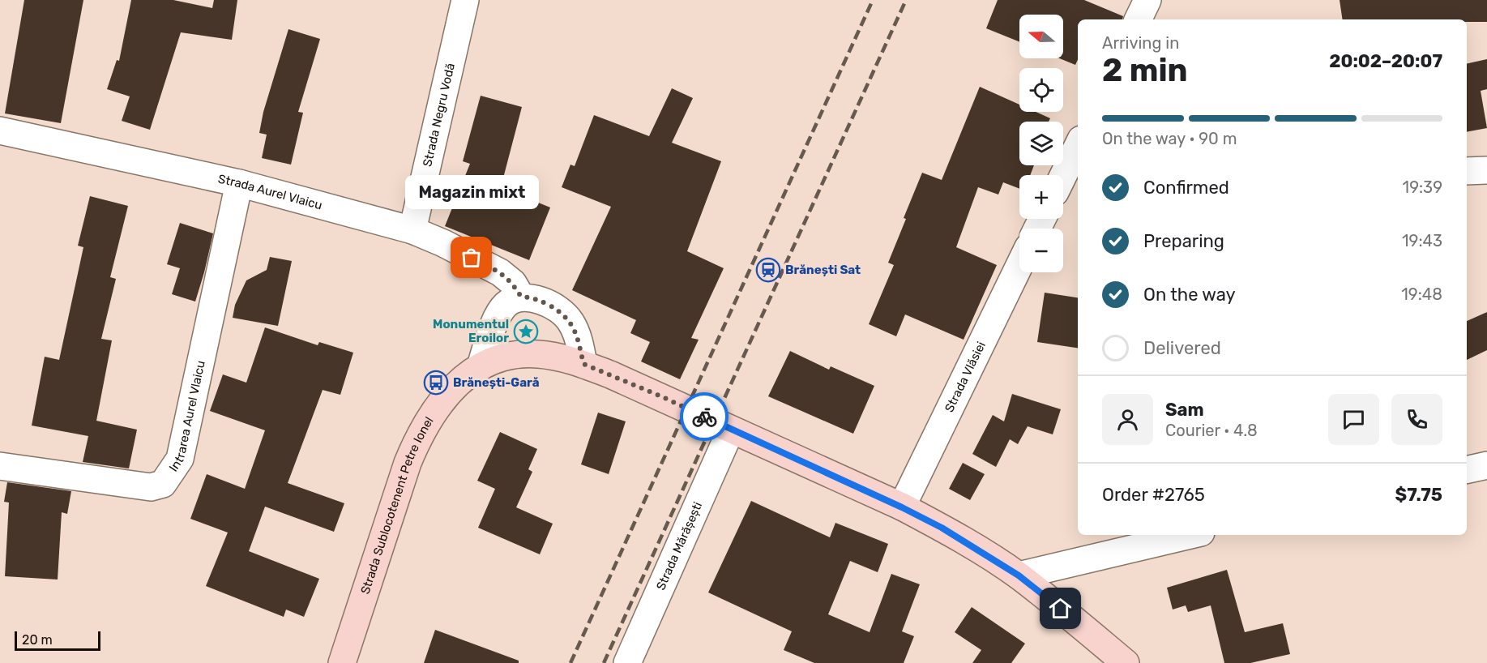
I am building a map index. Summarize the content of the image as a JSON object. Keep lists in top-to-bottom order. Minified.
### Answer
{"streets":{"main road":["Strada Sublocotenent Petre Ionel"],"street":["Strada Negru Vodă","Strada Aurel Vlaicu","Strada Vlăsiei","Intrarea Aurel Vlaicu","Strada Mărășești"]},"crossings":[["Strada Negru Vodă","Strada Aurel Vlaicu"],["Strada Aurel Vlaicu","Intrarea Aurel Vlaicu"],["Strada Vlăsiei","Strada Sublocotenent Petre Ionel"],["Strada Sublocotenent Petre Ionel","Strada Mărășești"]],"places":{"other":["Magazin mixt"],"station":["Brănești Sat"],"place":["Monumentul Eroilor"],"bus stop":["Brănești-Gară"]},"scale_bar":"20 m","north":"left","page":{"map_buttons":["+","−"],"heading":["2 min","Arriving in","20:02–20:07"],"panel":["Sam","Courier · 4.8","Order #2765","$7.75"],"bar":"On the way · 90 m","list":[["Confirmed","19:39"],["Preparing","19:43"],["On the way","19:48"],"Delivered"],"bubble":"Magazin mixt","scale":"20 m"}}
